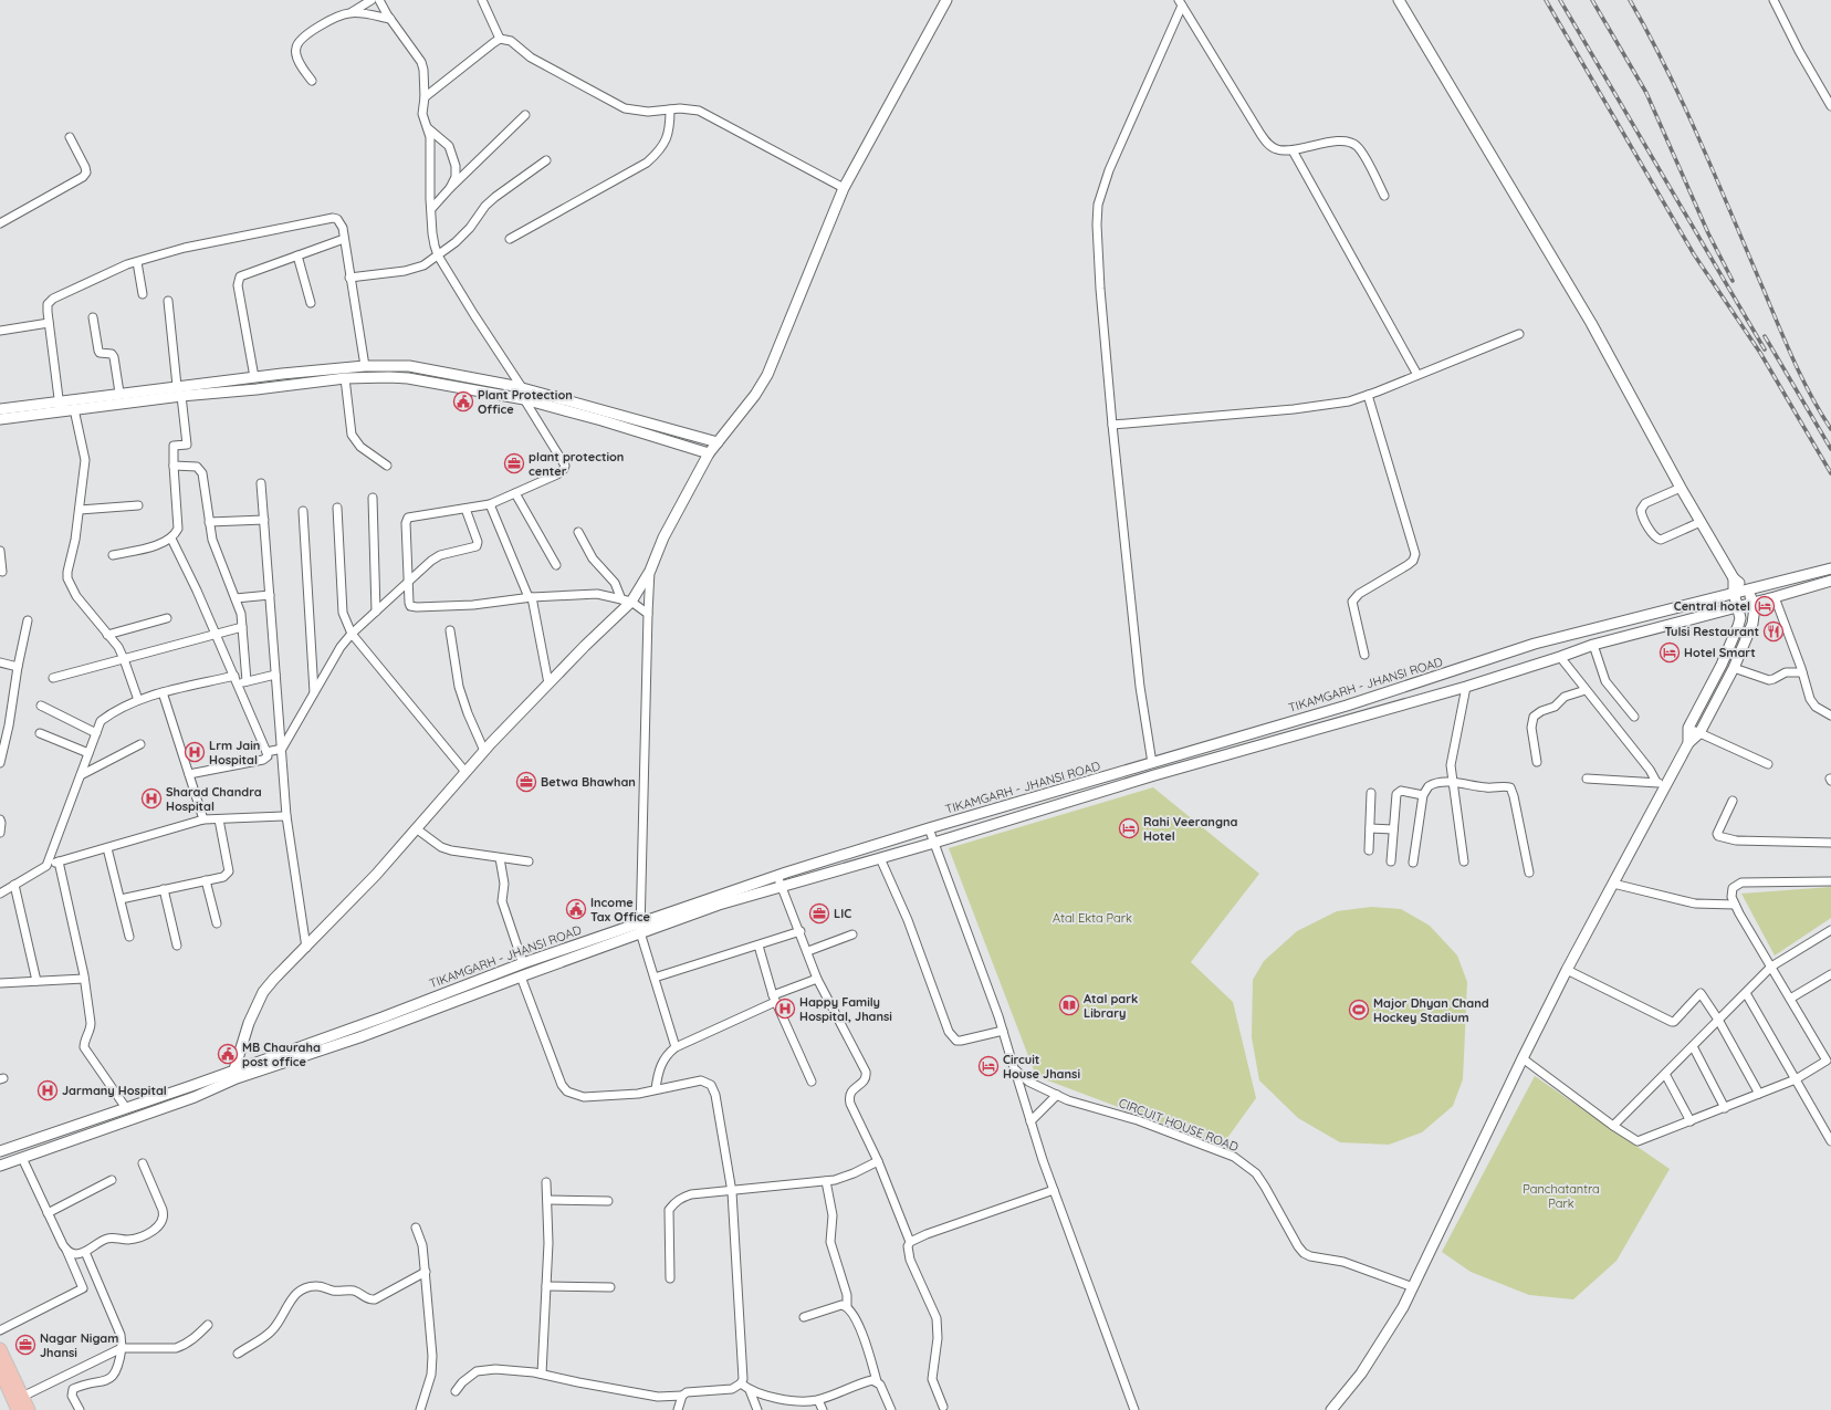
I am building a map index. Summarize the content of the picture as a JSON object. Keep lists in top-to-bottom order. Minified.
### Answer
{"streets":{"street":["TIKAMGARH - JHANSI ROAD","CIRCUIT HOUSE ROAD"]},"parks":["Atal Ekta Park","Panchatantra Park"],"places":{"public building":["Plant Protection Office","Income Tax Office","MB Chauraha post office"],"office":["plant protection center","Betwa Bhawhan","LIC","Nagar Nigam Jhansi"],"hotel":["Central hotel","Hotel Smart","Rahi Veerangna Hotel","Circuit House Jhansi"],"restaurant":["Tulsi Restaurant"],"hospital":["Lrm Jain Hospital","Sharad Chandra Hospital","Happy Family Hospital, Jhansi","Jarmany Hospital"],"library":["Atal park Library"],"sports":["Major Dhyan Chand Hockey Stadium"]}}
